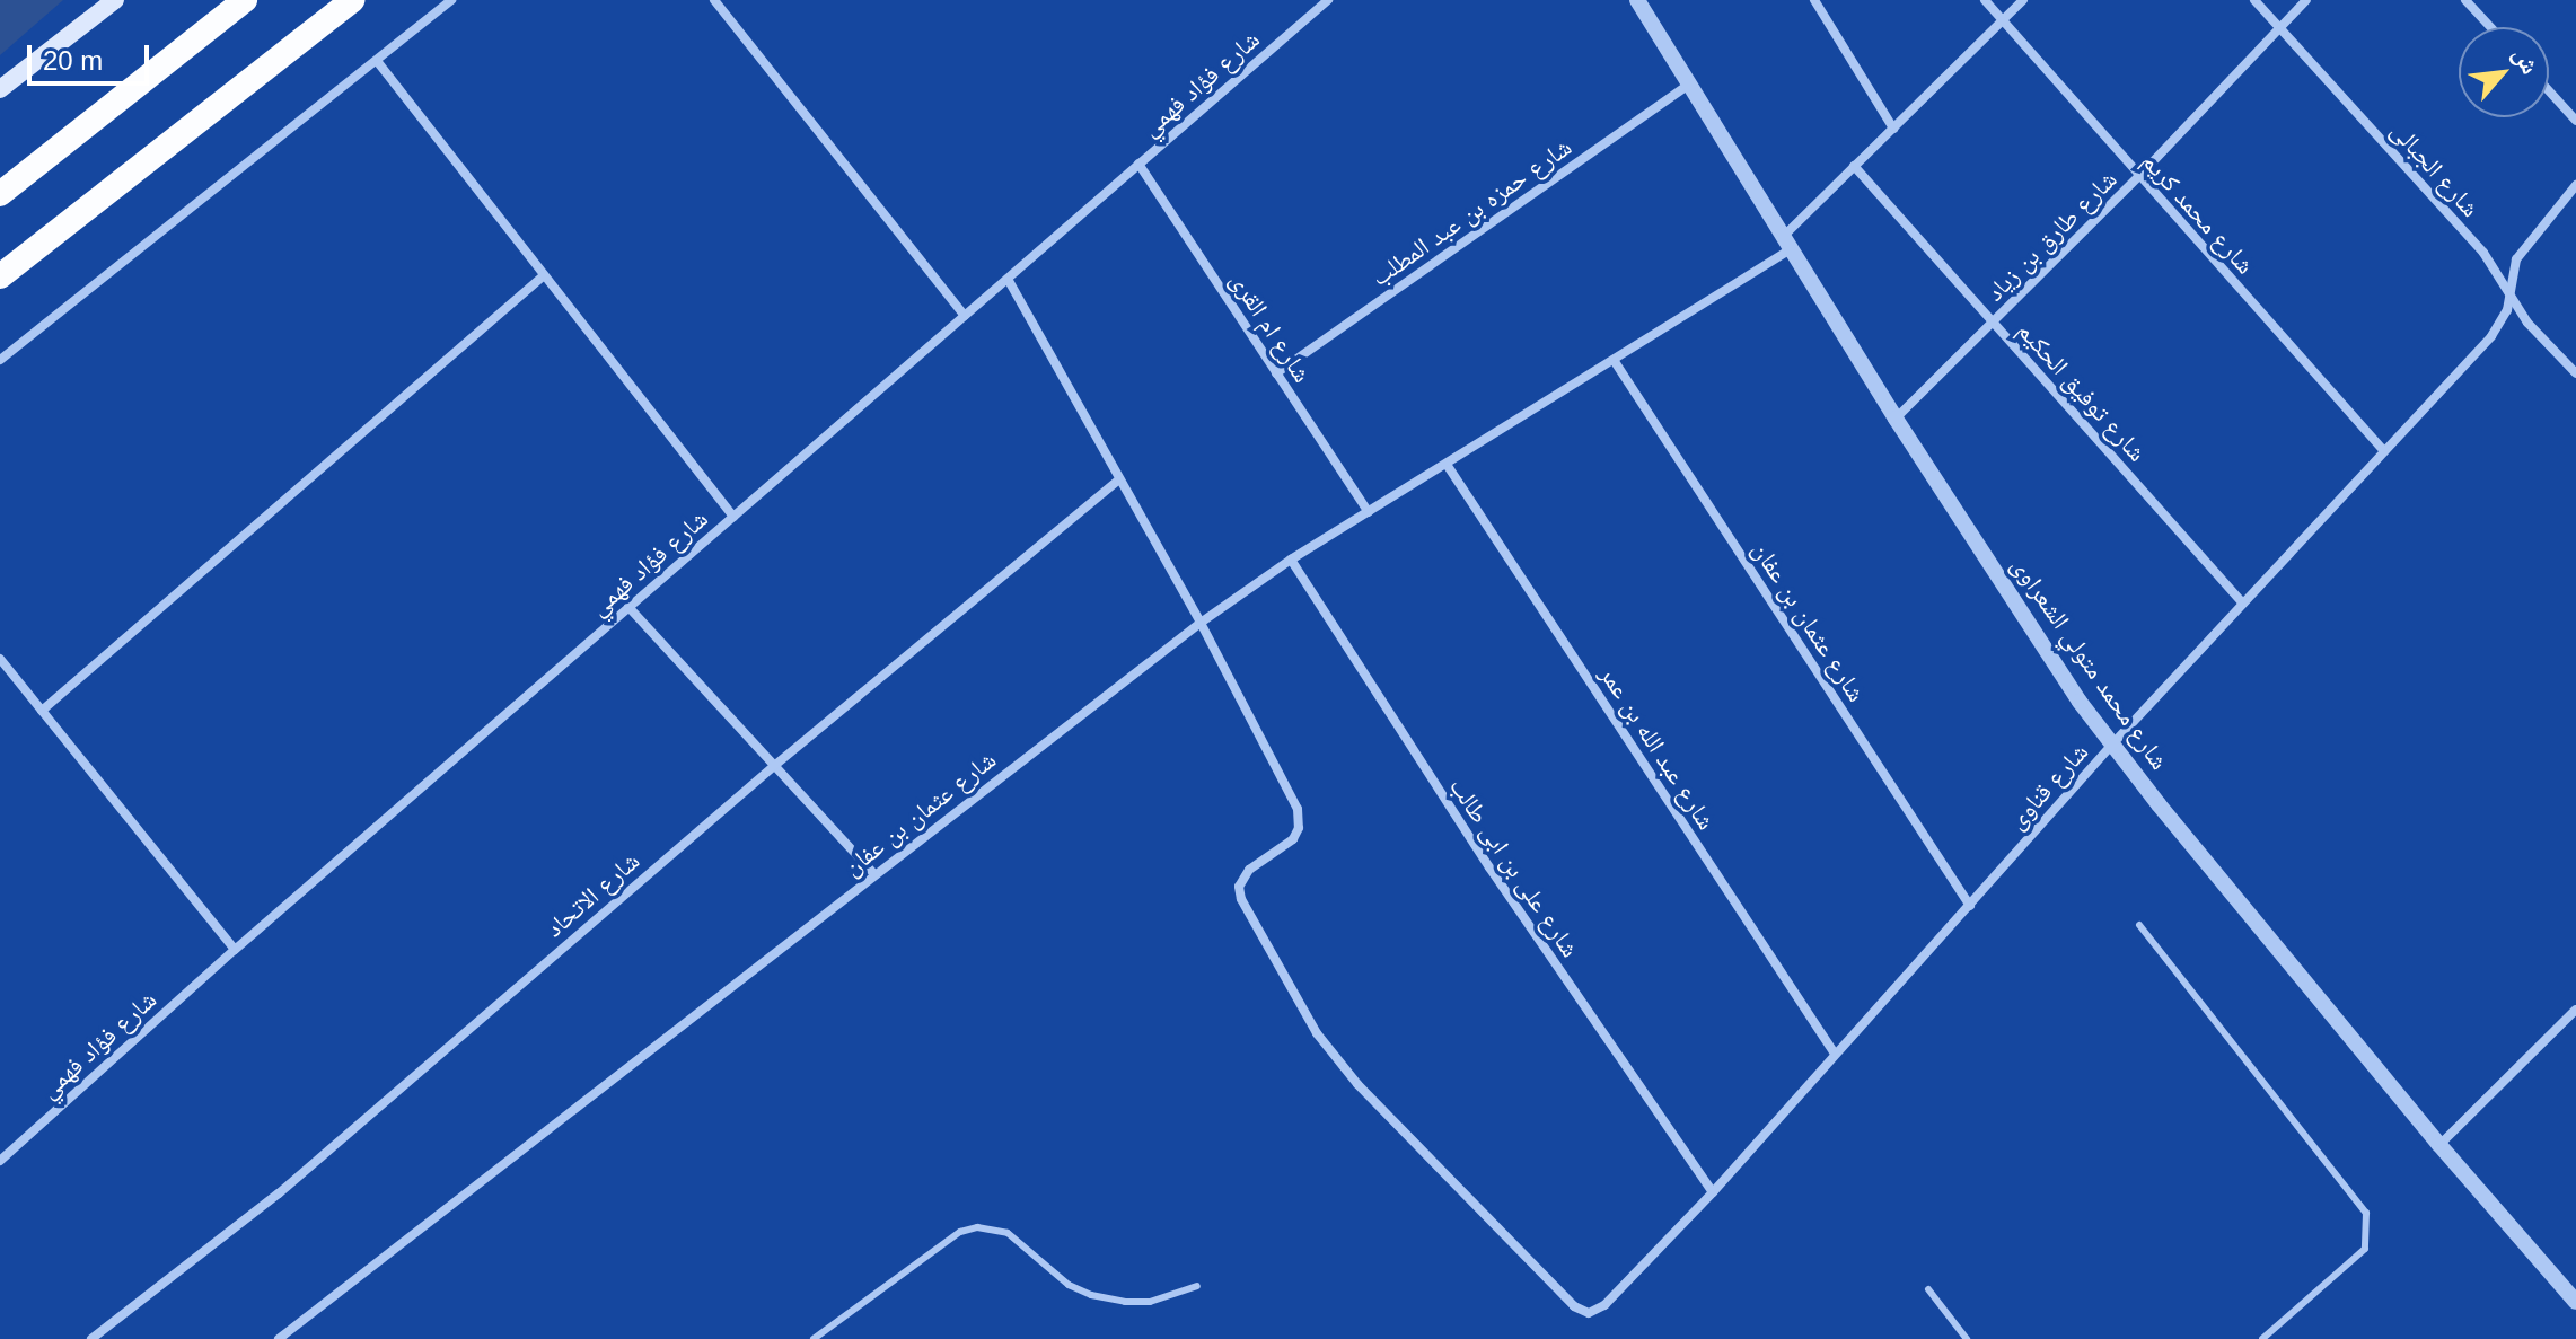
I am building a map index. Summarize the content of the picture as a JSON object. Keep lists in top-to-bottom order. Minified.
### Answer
{"streets":{"street":["شارع فؤاد فهمي","شارع الجبالى","شارع حمزه بن عبد المطلب","شارع محمد كريم","شارع طارق بن زياد","شارع ام القرى","شارع توفيق الحكيم","شارع عثمان بن عفان","شارع محمد متولي الشعراوى","شارع عبد الله بن عمر","شارع قناوى","شارع على بن ابى طالب","شارع الاتحاد"]},"crossings":[["شارع فؤاد فهمي","شارع ام القرى"],["شارع الجبالى","شارع طارق بن زياد"],["شارع الجبالى","شارع قناوى"],["شارع حمزه بن عبد المطلب","شارع ام القرى"],["شارع حمزه بن عبد المطلب","شارع محمد متولي الشعراوى"],["شارع محمد كريم","شارع طارق بن زياد"],["شارع محمد كريم","شارع عثمان بن عفان"],["شارع محمد كريم","شارع قناوى"],["شارع طارق بن زياد","شارع توفيق الحكيم"],["شارع طارق بن زياد","شارع محمد متولي الشعراوى"],["شارع ام القرى","شارع عثمان بن عفان"],["شارع توفيق الحكيم","شارع عثمان بن عفان"],["شارع توفيق الحكيم","شارع قناوى"],["شارع عثمان بن عفان","شارع محمد متولي الشعراوى"],["شارع عثمان بن عفان","شارع عبد الله بن عمر"],["شارع عثمان بن عفان","شارع قناوى"],["شارع عثمان بن عفان","شارع على بن ابى طالب"],["شارع محمد متولي الشعراوى","شارع قناوى"],["شارع عبد الله بن عمر","شارع قناوى"],["شارع قناوى","شارع على بن ابى طالب"]],"scale_bar":"20 m","north":"top right"}
